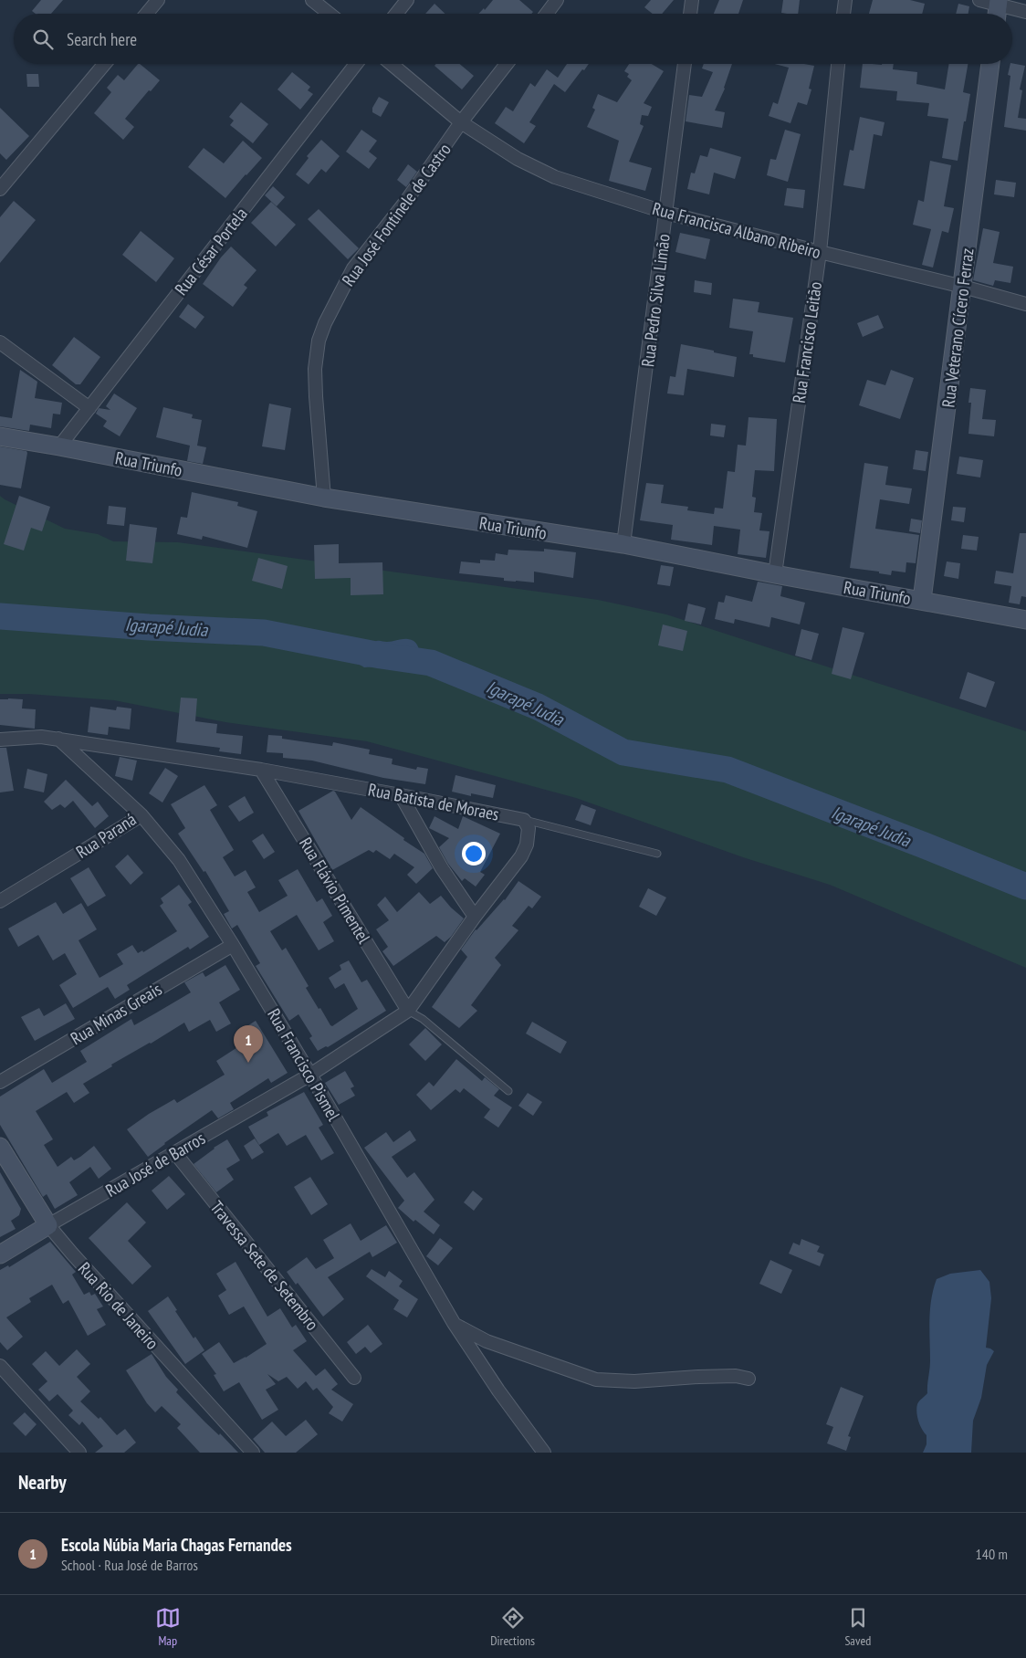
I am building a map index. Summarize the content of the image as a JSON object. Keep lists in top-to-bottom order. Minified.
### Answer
{"streets":{"street":["Rua José Fontinele de Castro","Rua Francisca Albano Ribeiro","Rua César Portela","Rua Pedro Silva Limão","Rua Veterano Cícero Ferraz","Rua Francisco Leitão","Rua Triunfo","Rua Batista de Moraes","Rua Paraná","Rua Flávio Pimentel","Rua Minas Greais","Rua Francisco Pismel","Rua José de Barros","Travessa Sete de Setembro","Rua Rio de Janeiro"]},"crossings":[["Rua José Fontinele de Castro","Rua Francisca Albano Ribeiro"],["Rua José Fontinele de Castro","Rua Triunfo"],["Rua Francisca Albano Ribeiro","Rua Pedro Silva Limão"],["Rua Francisca Albano Ribeiro","Rua Veterano Cícero Ferraz"],["Rua Francisca Albano Ribeiro","Rua Francisco Leitão"],["Rua César Portela","Rua Triunfo"],["Rua Pedro Silva Limão","Rua Triunfo"],["Rua Veterano Cícero Ferraz","Rua Triunfo"],["Rua Francisco Leitão","Rua Triunfo"],["Rua Batista de Moraes","Rua Paraná"],["Rua Batista de Moraes","Rua Flávio Pimentel"],["Rua Paraná","Rua Francisco Pismel"],["Rua Minas Greais","Rua Francisco Pismel"],["Rua Francisco Pismel","Rua José de Barros"],["Rua José de Barros","Travessa Sete de Setembro"],["Rua José de Barros","Rua Rio de Janeiro"]],"water":["Igarapé Judia"],"page":{"search":"Search here","pins":"1","heading":"Nearby","list":[{"mark":"1","name":"Escola Núbia Maria Chagas Fernandes","note":"School · Rua José de Barros","value":"140 m"}],"nav":["Map","Directions","Saved"]}}
